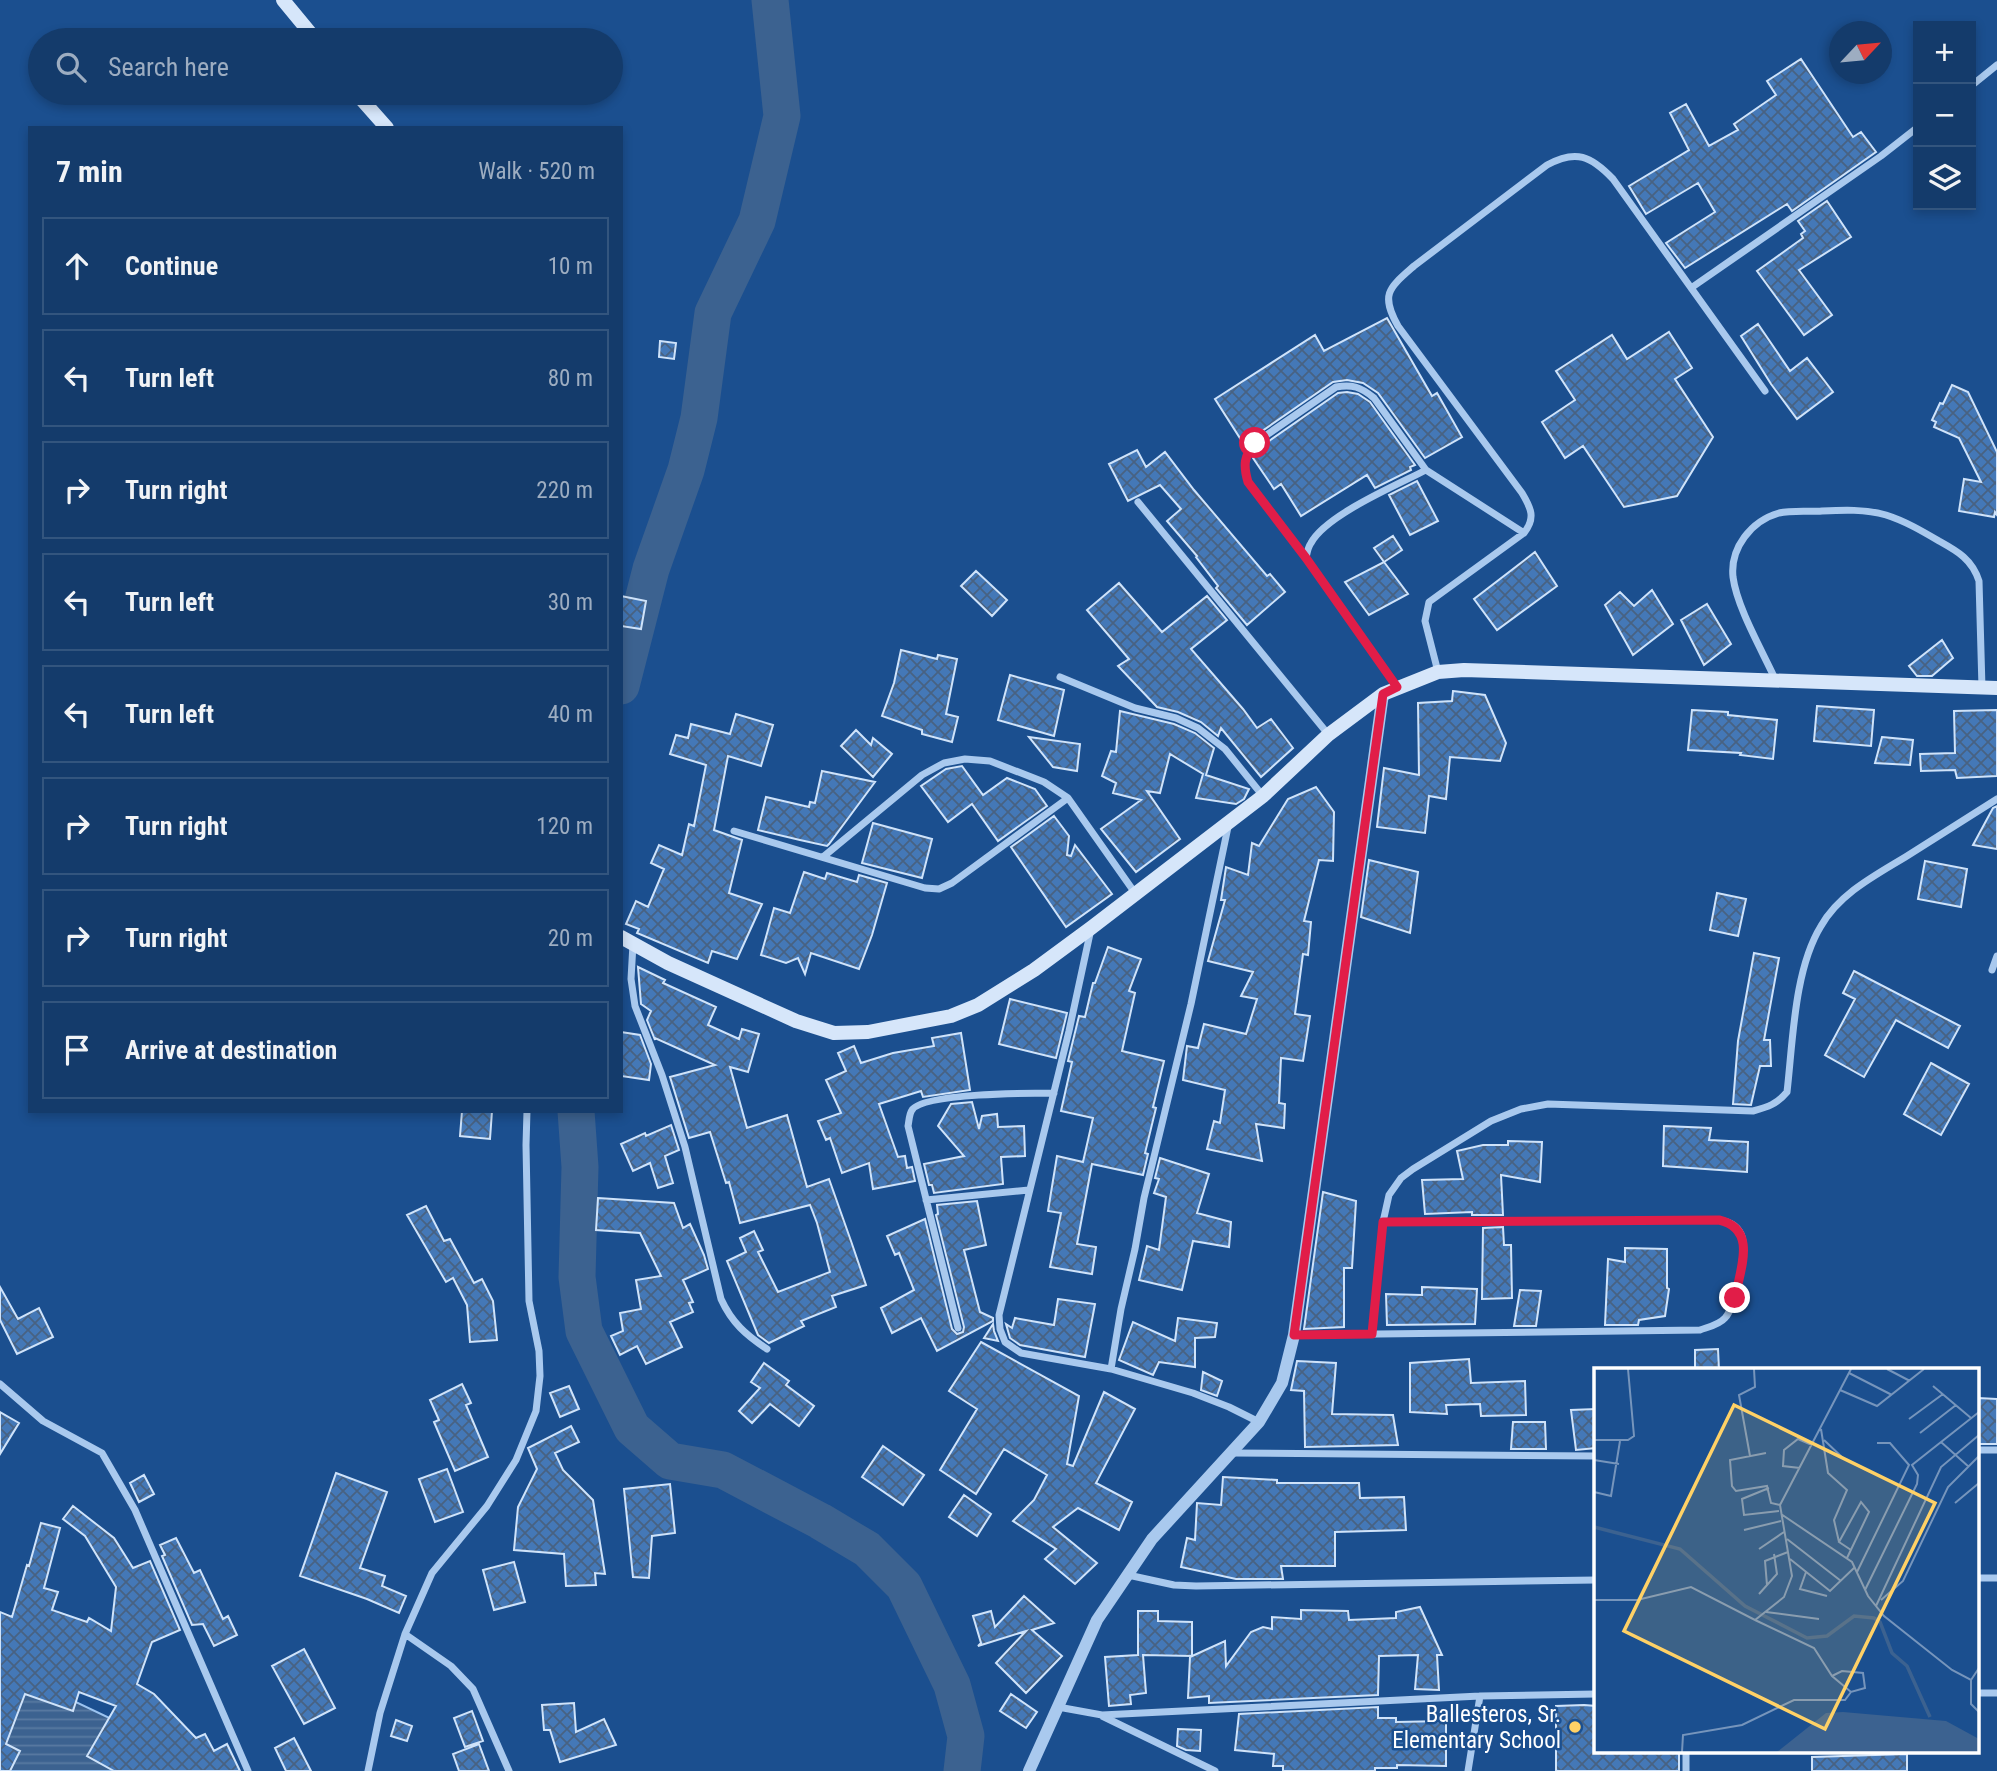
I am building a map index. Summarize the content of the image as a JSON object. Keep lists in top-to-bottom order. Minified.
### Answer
{"places":["Ballesteros, Sr. Elementary School"],"north":"top right","page":{"map_buttons":["+","−"],"search":"Search here","heading":["7 min","Walk · 520 m"],"list":[["Continue","10 m"],["Turn left","80 m"],["Turn right","220 m"],["Turn left","30 m"],["Turn left","40 m"],["Turn right","120 m"],["Turn right","20 m"],"Arrive at destination"]}}
